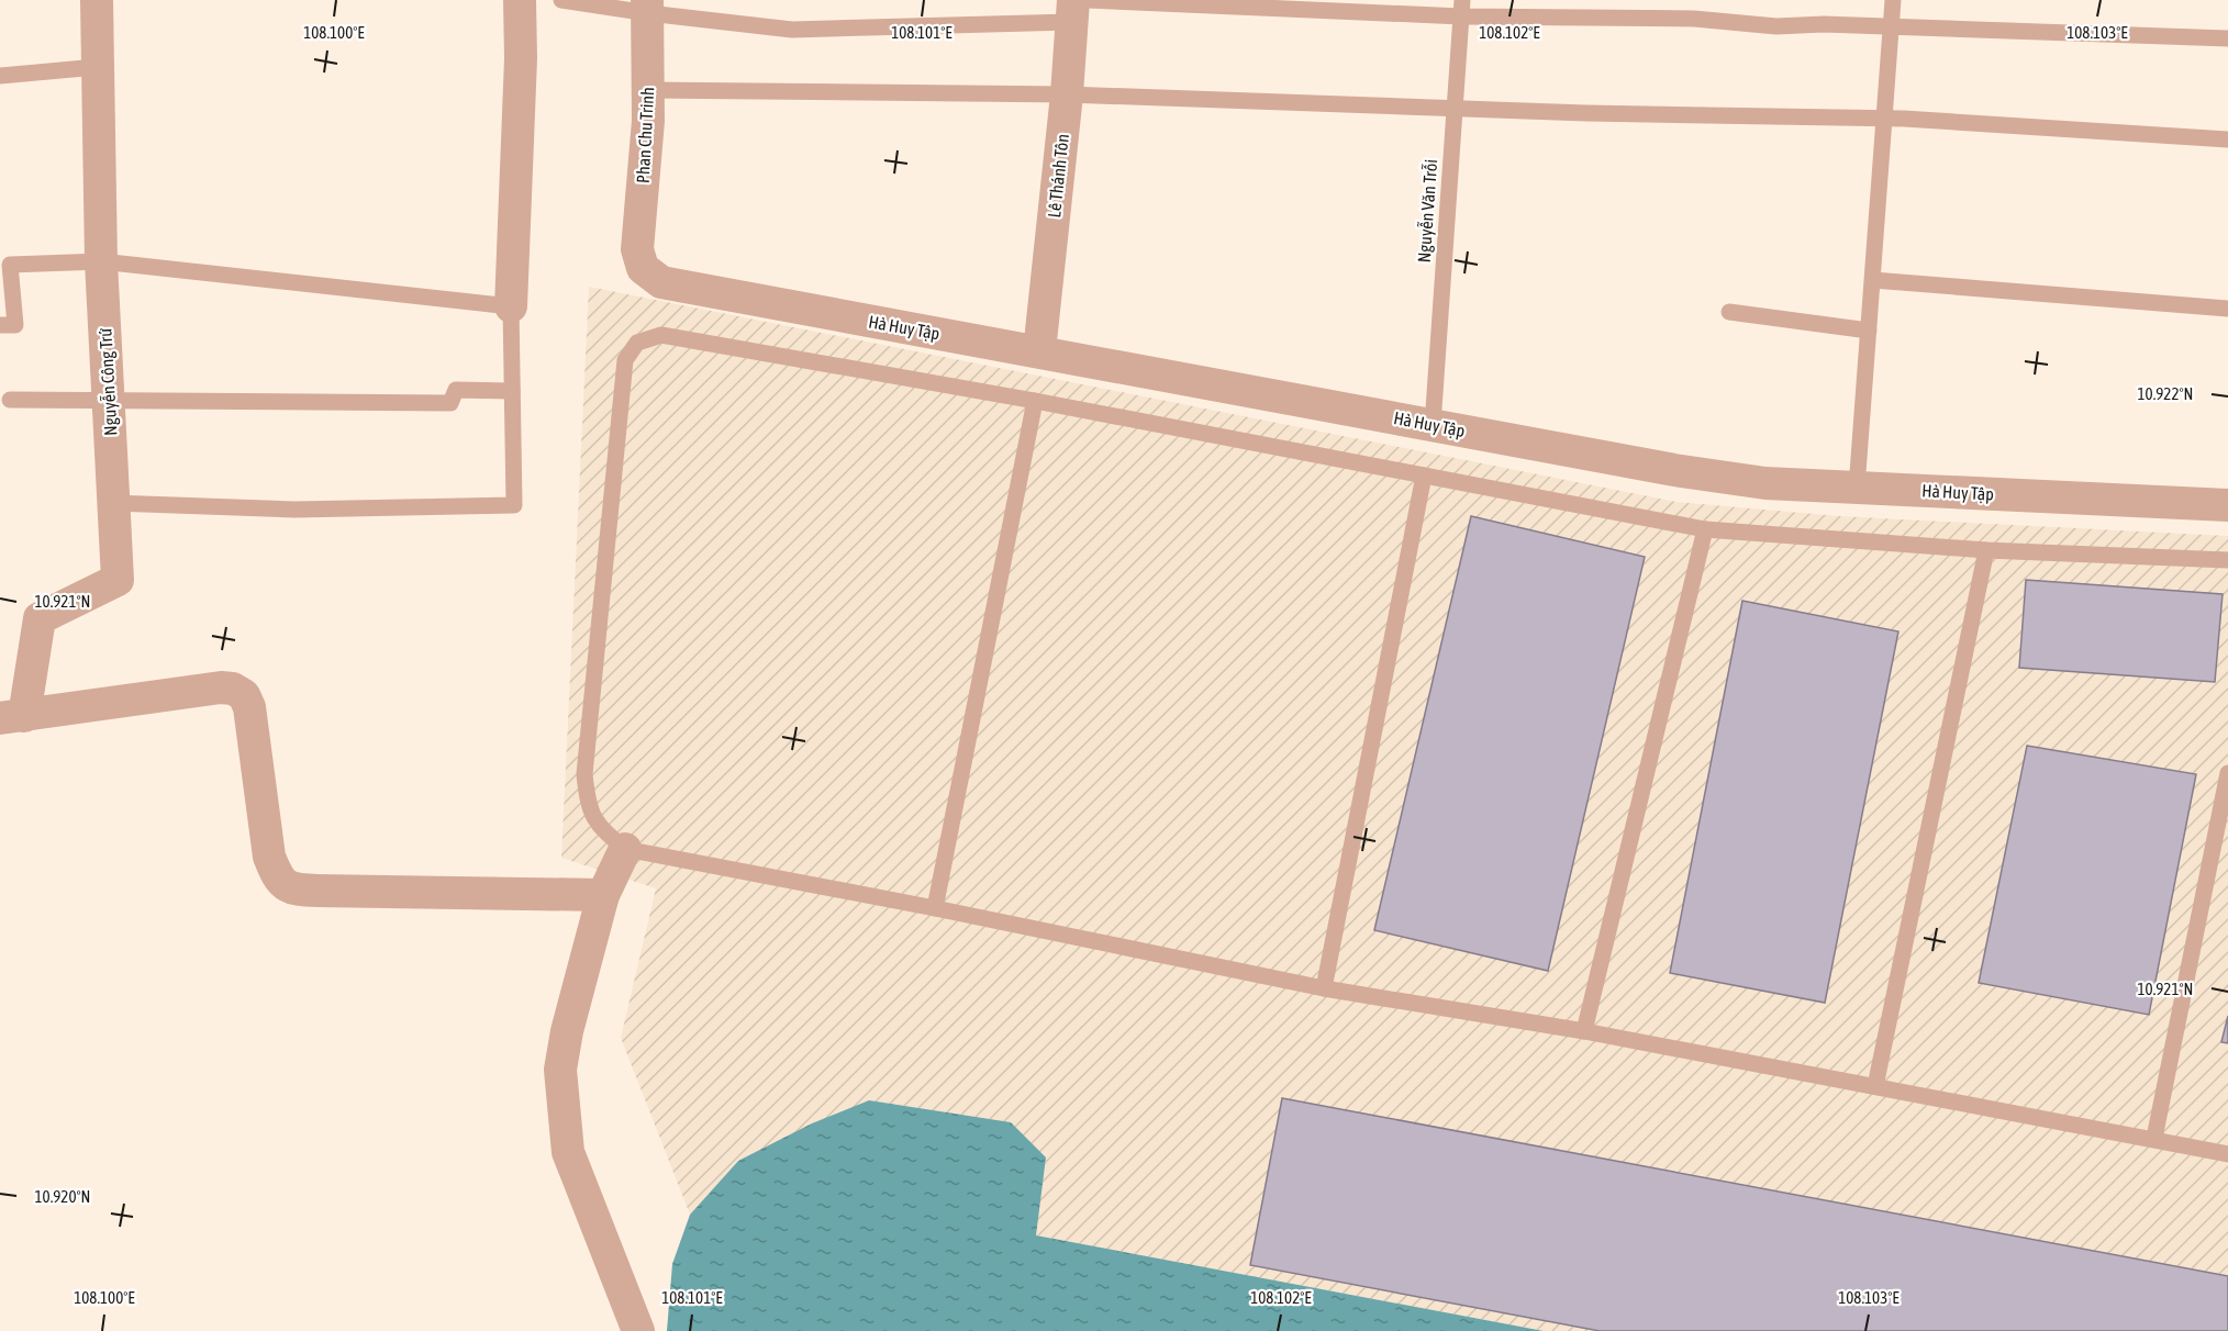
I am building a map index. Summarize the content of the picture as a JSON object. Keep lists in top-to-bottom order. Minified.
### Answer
{"streets":{"street":["Phan Chu Trinh","Lê Thánh Tôn","Hà Huy Tập","Nguyễn Công Trứ"],"lane":["Nguyễn Văn Trỗi"]},"crossings":[["Phan Chu Trinh","Hà Huy Tập"],["Lê Thánh Tôn","Hà Huy Tập"],["Nguyễn Văn Trỗi","Hà Huy Tập"]],"coordinates":["108.100°E","108.101°E","108.102°E","108.103°E","10.922°N","10.921°N","10.920°N"]}
